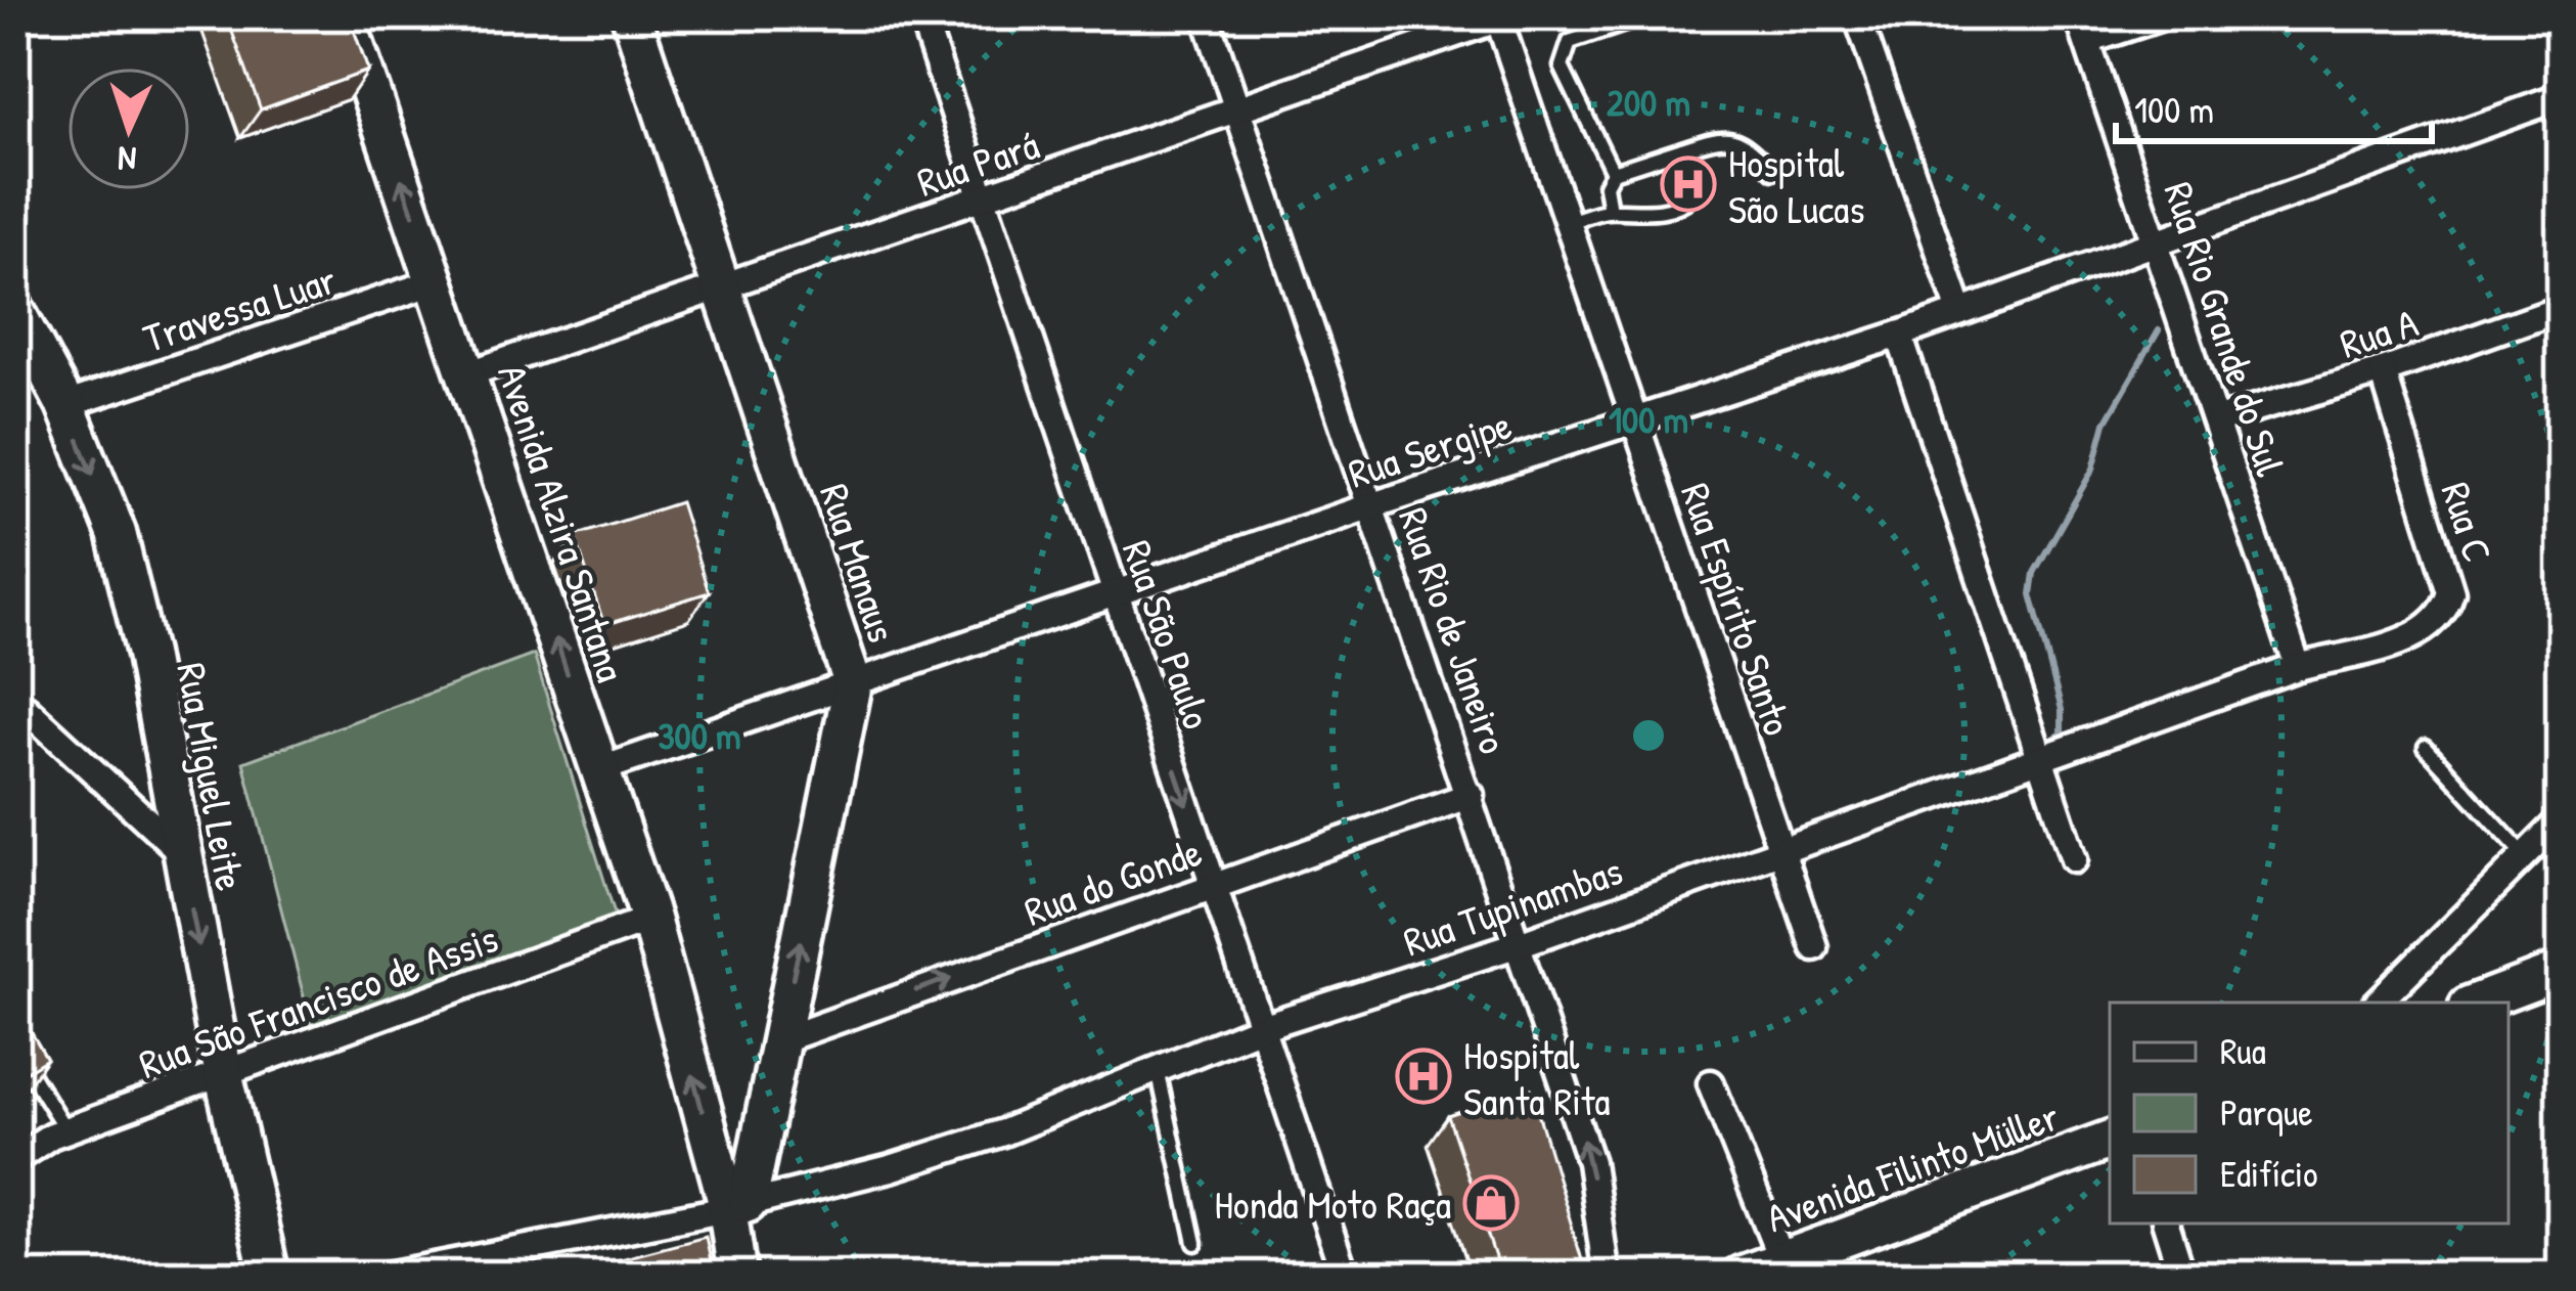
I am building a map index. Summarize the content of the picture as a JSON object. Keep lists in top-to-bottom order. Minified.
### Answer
{"streets":{"main road":["Avenida Alzira Santana","Rua Manaus","Rua Miguel Leite","Avenida Filinto Müller"],"street":["Rua Pará","Travessa Luar","Rua Rio Grande do Sul","Rua A","Rua Sergipe","Rua C","Rua Espírito Santo","Rua Rio de Janeiro","Rua São Paulo","Rua do Gonde","Rua Tupinambas","Rua São Francisco de Assis"]},"crossings":[["Rua Pará","Avenida Alzira Santana"],["Rua Pará","Rua Manaus"],["Rua Pará","Rua Espírito Santo"],["Rua Pará","Rua Rio de Janeiro"],["Rua Pará","Rua São Paulo"],["Travessa Luar","Avenida Alzira Santana"],["Travessa Luar","Rua Miguel Leite"],["Rua Rio Grande do Sul","Rua A"],["Rua Rio Grande do Sul","Rua Sergipe"],["Rua Rio Grande do Sul","Rua C"],["Rua Rio Grande do Sul","Rua Tupinambas"],["Rua A","Rua C"],["Rua Sergipe","Avenida Alzira Santana"],["Rua Sergipe","Rua Manaus"],["Rua Sergipe","Rua Espírito Santo"],["Rua Sergipe","Rua Rio de Janeiro"],["Rua Sergipe","Rua São Paulo"],["Rua C","Rua Tupinambas"],["Avenida Alzira Santana","Rua Manaus"],["Avenida Alzira Santana","Rua Tupinambas"],["Avenida Alzira Santana","Rua São Francisco de Assis"],["Rua Manaus","Rua do Gonde"],["Rua Manaus","Rua Tupinambas"],["Rua Espírito Santo","Rua Tupinambas"],["Rua Rio de Janeiro","Rua do Gonde"],["Rua Rio de Janeiro","Rua Tupinambas"],["Rua São Paulo","Rua do Gonde"],["Rua São Paulo","Rua Tupinambas"],["Rua Miguel Leite","Rua São Francisco de Assis"]],"one_way":["Avenida Alzira Santana","Rua Miguel Leite","Rua do Gonde"],"places":{"hospital":["Hospital São Lucas","Hospital Santa Rita"],"shop":["Honda Moto Raça"]},"legend":["Rua","Parque","Edifício"],"scale_bar":"100 m","north":"bottom","rings":["200 m","100 m","300 m"]}
